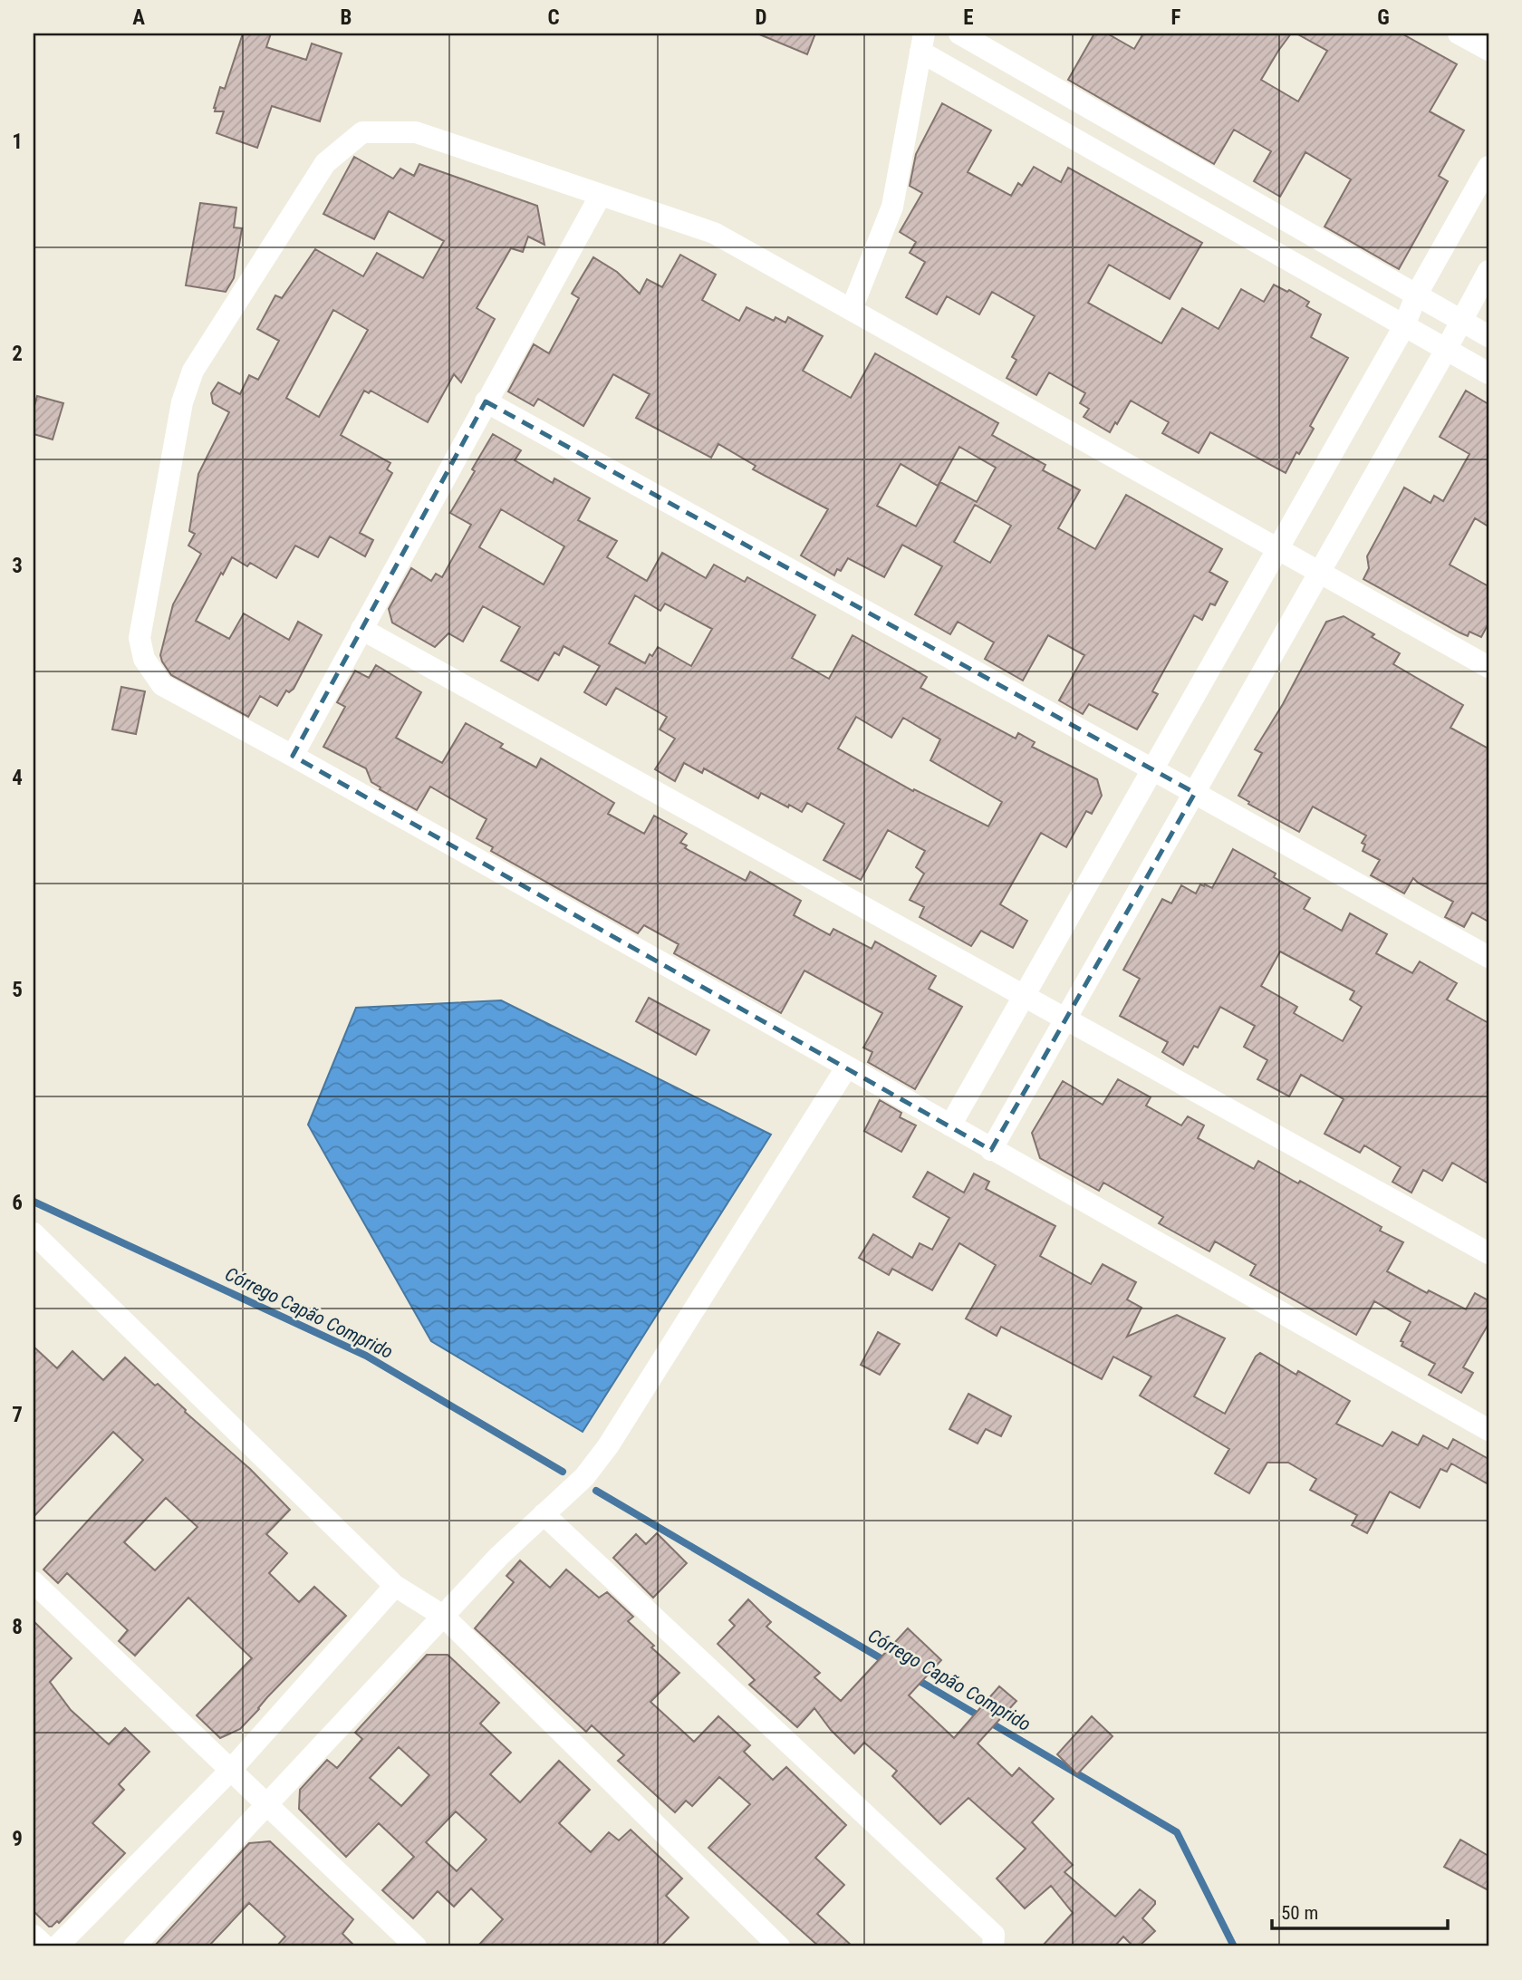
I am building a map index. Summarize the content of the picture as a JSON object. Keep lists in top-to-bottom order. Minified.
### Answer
{"water":["Córrego Capão Comprido"],"scale_bar":"50 m","grid":{"columns":["A","B","C","D","E","F","G"],"rows":["1","2","3","4","5","6","7","8","9"]}}
